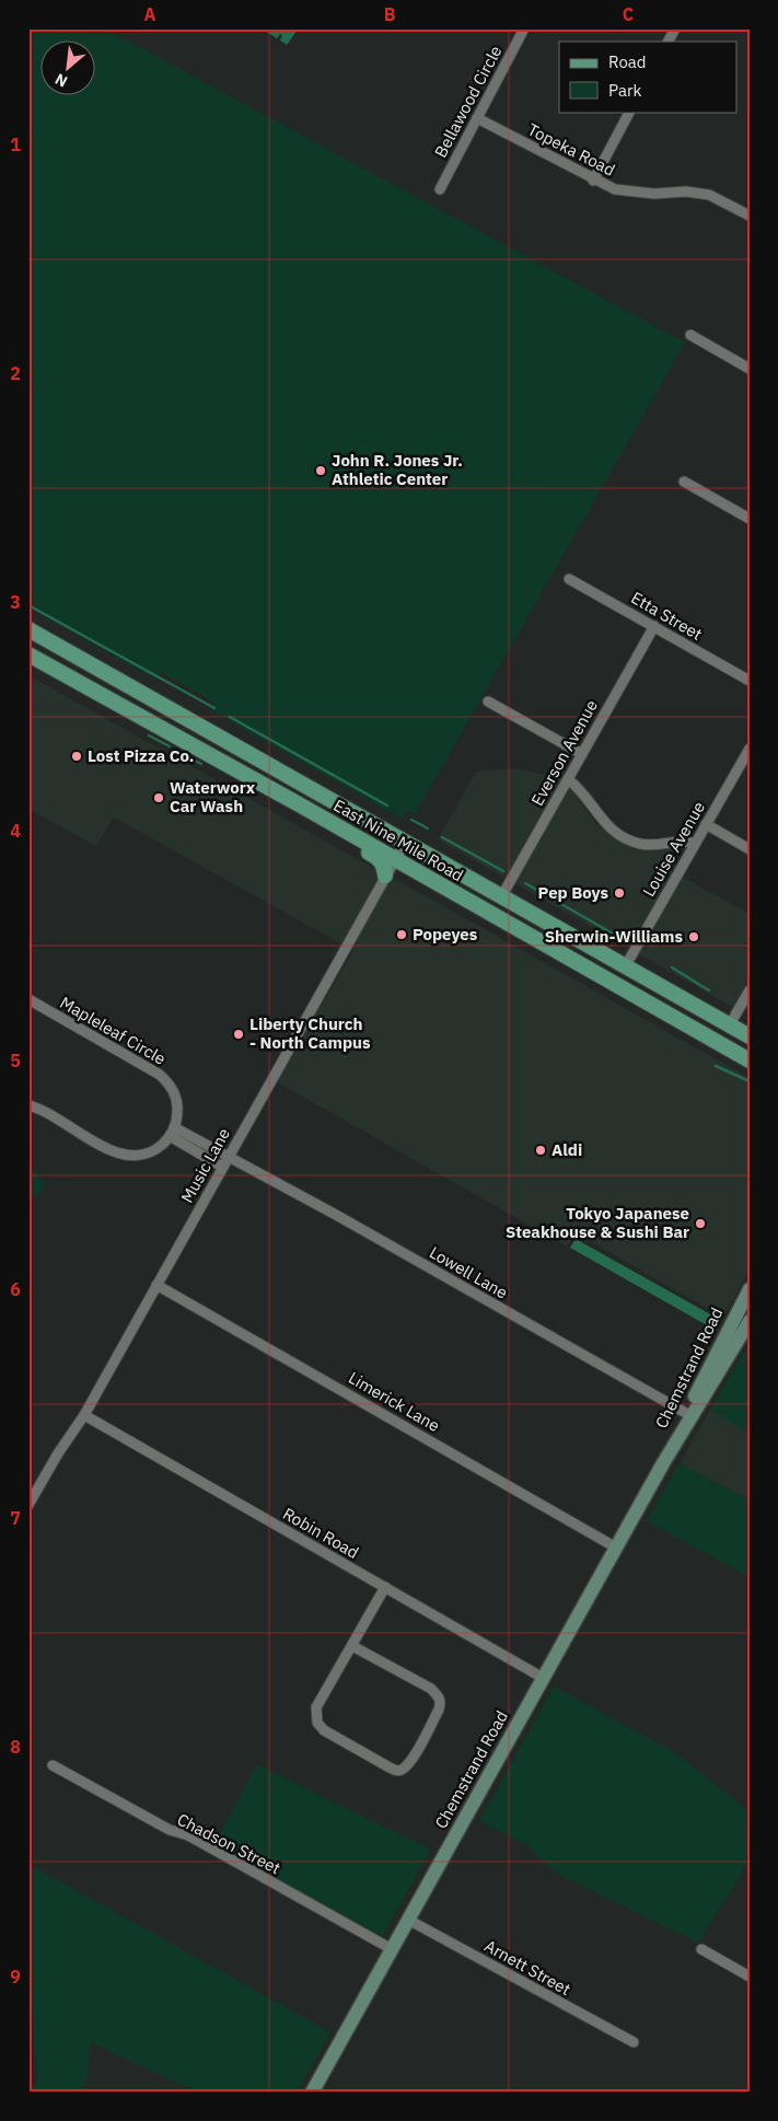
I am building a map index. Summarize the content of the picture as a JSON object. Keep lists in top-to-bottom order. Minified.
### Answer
{"streets":{"main road":["East Nine Mile Road"],"street":["Bellawood Circle","Topeka Road","Etta Street","Everson Avenue","Louise Avenue","Mapleleaf Circle","Music Lane","Lowell Lane","Chemstrand Road","Limerick Lane","Robin Road","Chadson Street","Arnett Street"]},"crossings":[["Bellawood Circle","Topeka Road"],["Etta Street","Everson Avenue"],["Everson Avenue","East Nine Mile Road"],["East Nine Mile Road","Louise Avenue"],["East Nine Mile Road","Music Lane"],["Music Lane","Lowell Lane"],["Music Lane","Limerick Lane"],["Music Lane","Robin Road"],["Lowell Lane","Chemstrand Road"],["Chemstrand Road","Limerick Lane"],["Chemstrand Road","Robin Road"],["Chemstrand Road","Chadson Street"],["Chemstrand Road","Arnett Street"]],"places":["John R. Jones Jr. Athletic Center","Lost Pizza Co.","Waterworx Car Wash","Pep Boys","Popeyes","Sherwin-Williams","Liberty Church - North Campus","Aldi","Tokyo Japanese Steakhouse & Sushi Bar"],"legend":["Road","Park"],"north":"bottom left","grid":{"columns":["A","B","C"],"rows":["1","2","3","4","5","6","7","8","9"]}}
